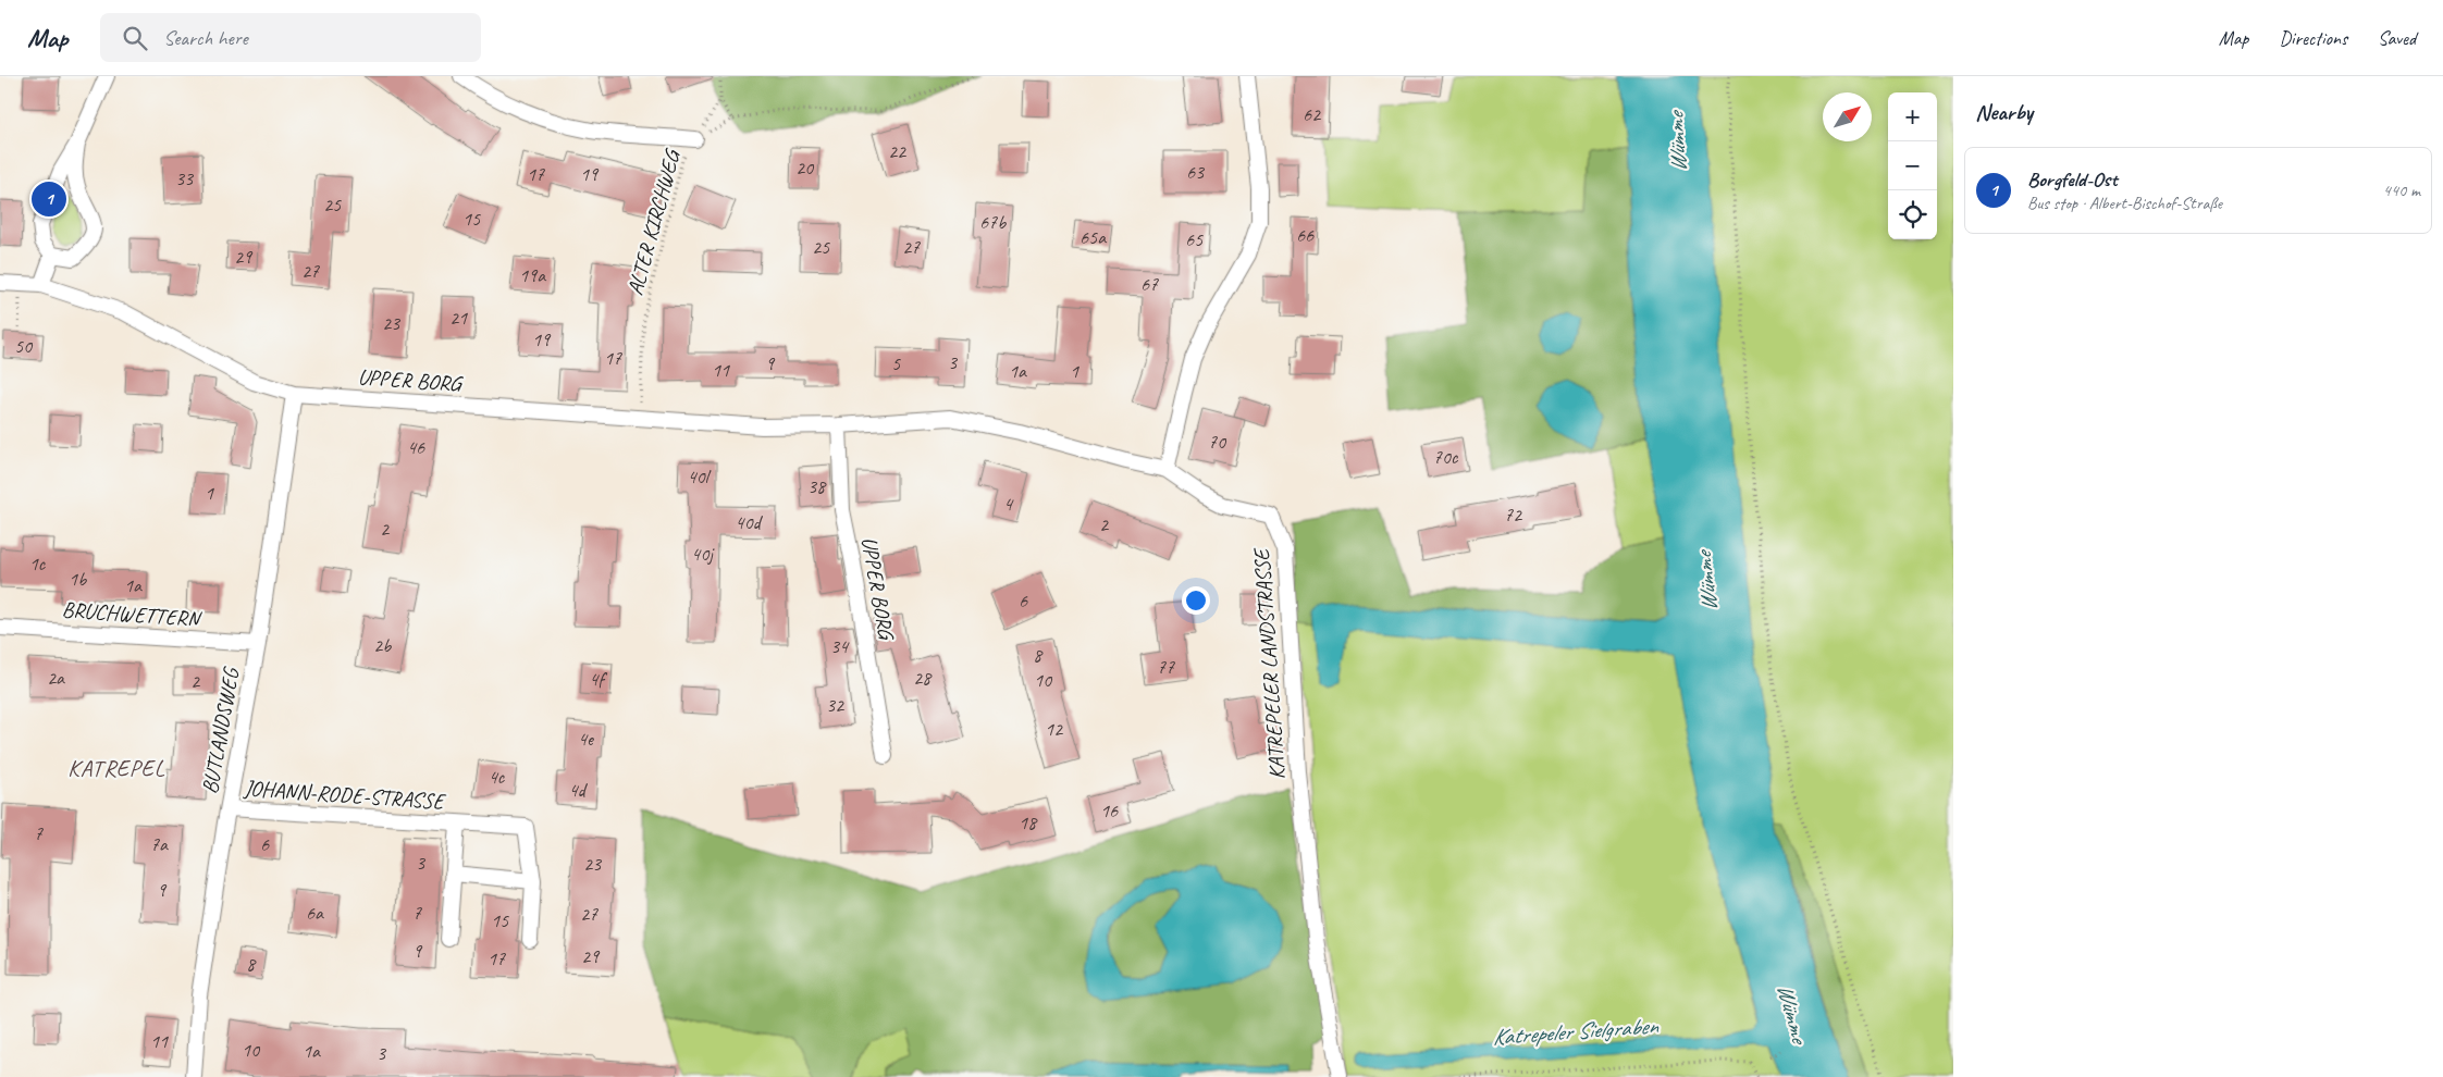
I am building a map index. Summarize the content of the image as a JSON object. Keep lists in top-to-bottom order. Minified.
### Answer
{"streets":{"street":["UPPER BORG","BRUCHWETTERN","KATREPELER LANDSTRASSE","BUTLANDSWEG","JOHANN-RODE-STRASSE"],"path":["ALTER KIRCHWEG"]},"crossings":[["ALTER KIRCHWEG","UPPER BORG"],["UPPER BORG","KATREPELER LANDSTRASSE"],["UPPER BORG","BUTLANDSWEG"],["BRUCHWETTERN","BUTLANDSWEG"],["BUTLANDSWEG","JOHANN-RODE-STRASSE"]],"districts":["KATREPEL"],"water":["Wümme","Katrepeler Sielgraben"],"house_numbers":["62","22","20","63","17","19","33","25","15","67b","66","65a","65","25","27","29","27","19a","67","21","23","19","50","17","3","9","5","11","1a","1","70","46","70c","40l","38","1","4","72","40d","2","2","40j","1c","1b","1a","6","2b","34","8","77","2a","28","4f","10","2","32","12","4e","4c","4d","16","18","7","7a","6","3","23","9","6a","7","27","15","9","29","17","8","11","10","1a","3"],"north":"top right","page":{"header":"Map","search":"Search here","nav":["Map","Directions","Saved"],"heading":"Nearby","map_buttons":["+","−"],"list":[{"mark":"1","name":"Borgfeld-Ost","note":"Bus stop · Albert-Bischof-Straße","value":"440 m"}],"pins":"1"}}
